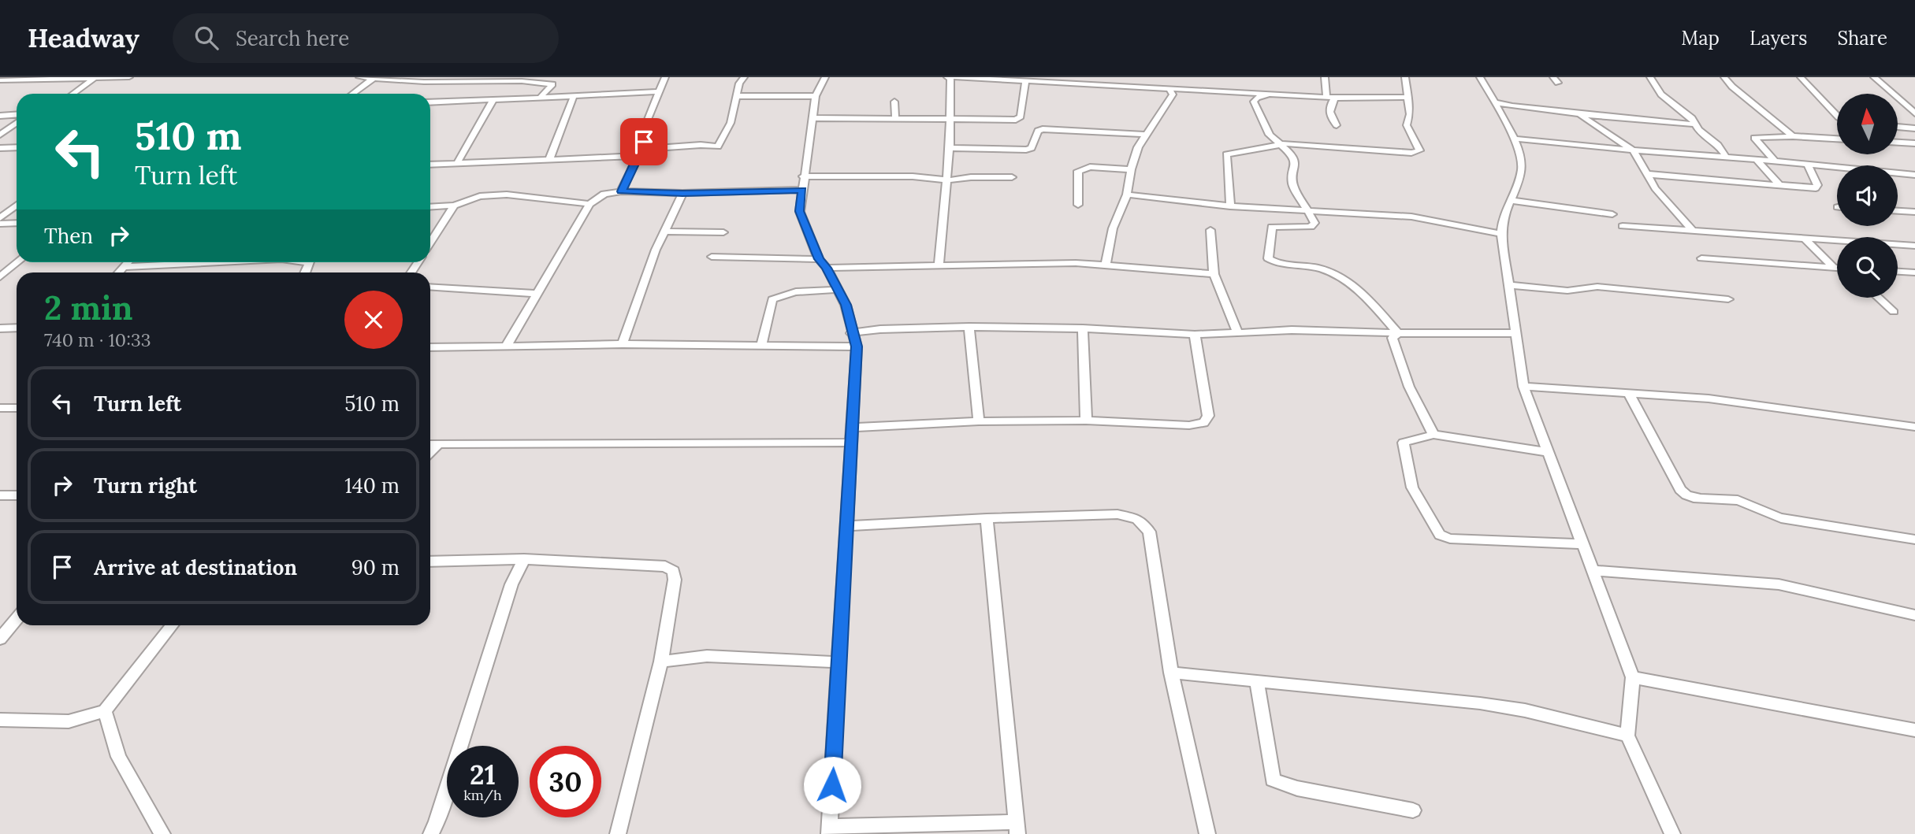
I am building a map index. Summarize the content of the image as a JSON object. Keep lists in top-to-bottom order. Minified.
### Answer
{"north":"top","page":{"header":"Headway","search":"Search here","nav":["Map","Layers","Share"],"turn":["510 m","Turn left"],"then":"Then","heading":["2 min","740 m · 10:33"],"list":[{"name":"Turn left","value":"510 m"},{"name":"Turn right","value":"140 m"},{"name":"Arrive at destination","value":"90 m"}],"speed":"21 km/h","limit":"30"}}
